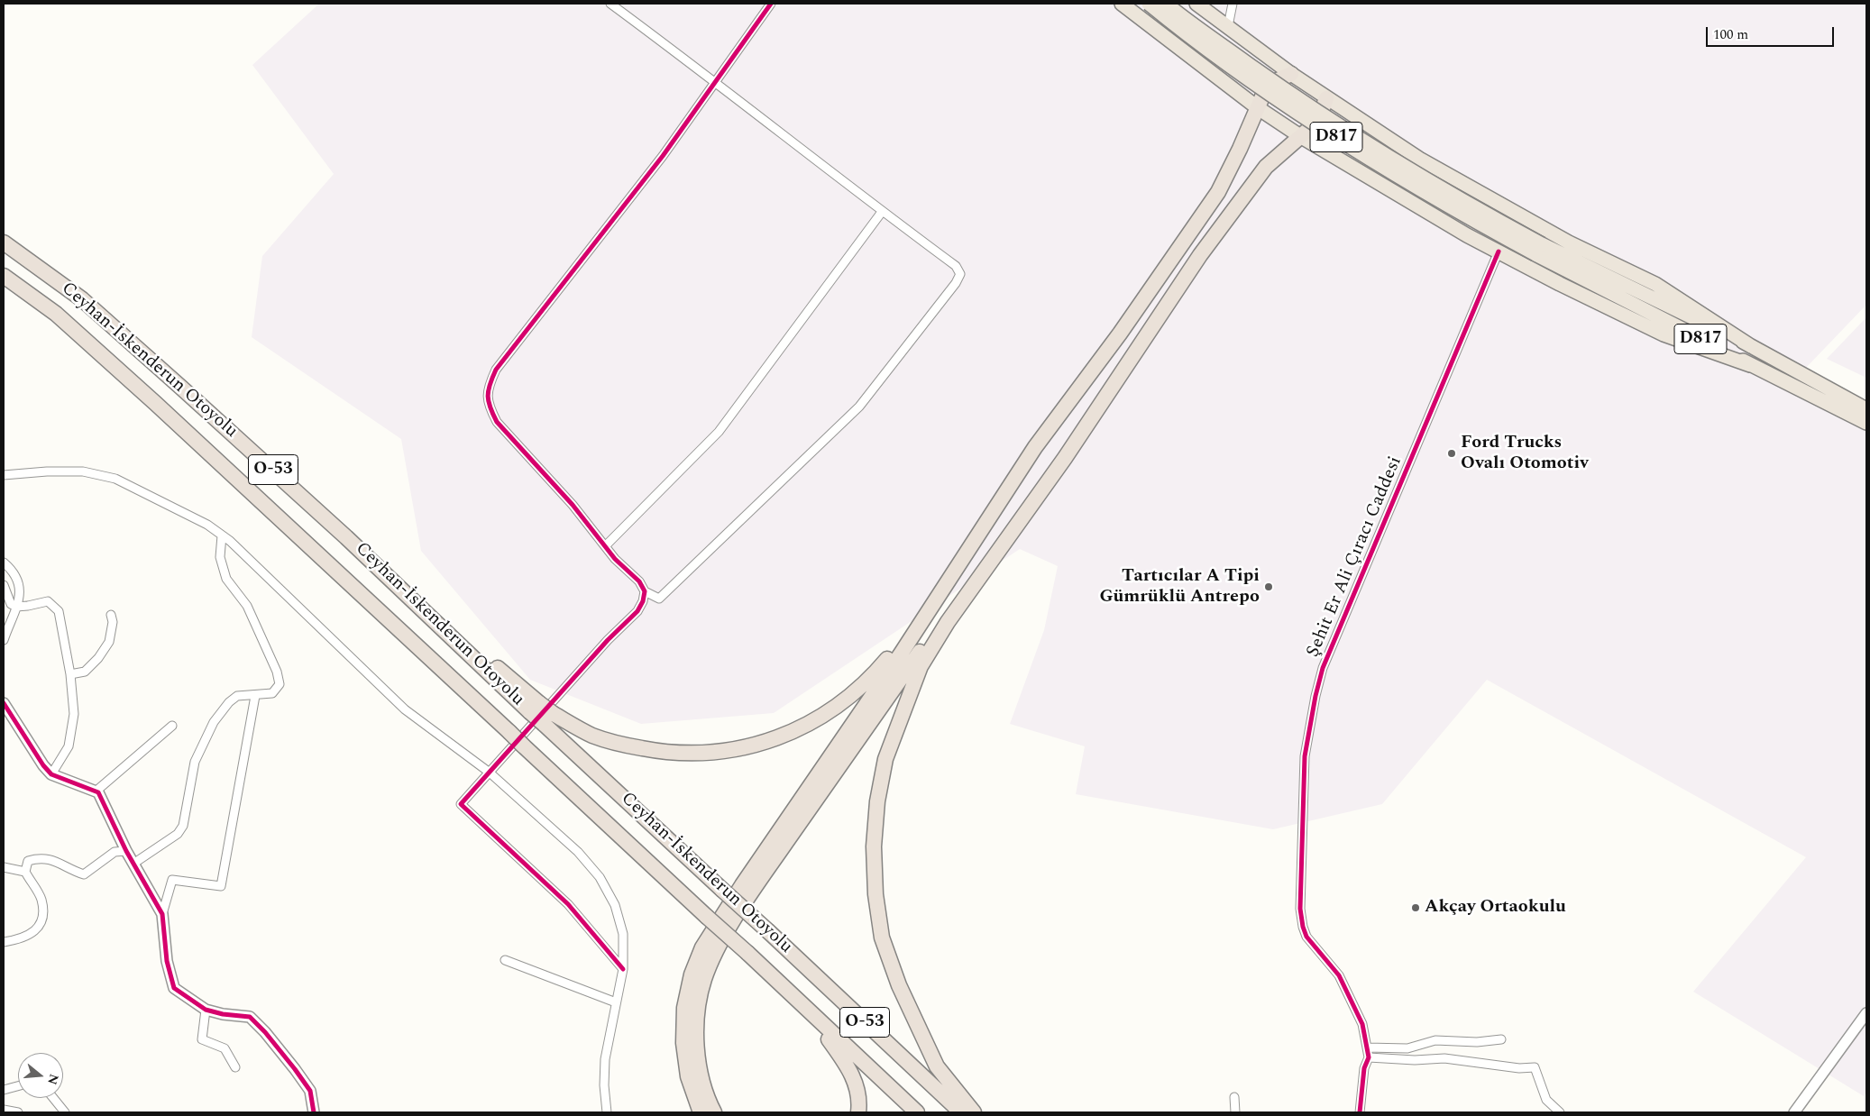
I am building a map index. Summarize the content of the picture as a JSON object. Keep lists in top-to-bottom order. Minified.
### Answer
{"streets":{"highway":["D817","Ceyhan-İskenderun Otoyolu","O-53"],"street":["Şehit Er Ali Çıracı Caddesi"]},"places":["Ford Trucks Ovalı Otomotiv","Tartıcılar A Tipi Gümrüklü Antrepo","Akçay Ortaokulu"],"scale_bar":"100 m","north":"right"}
